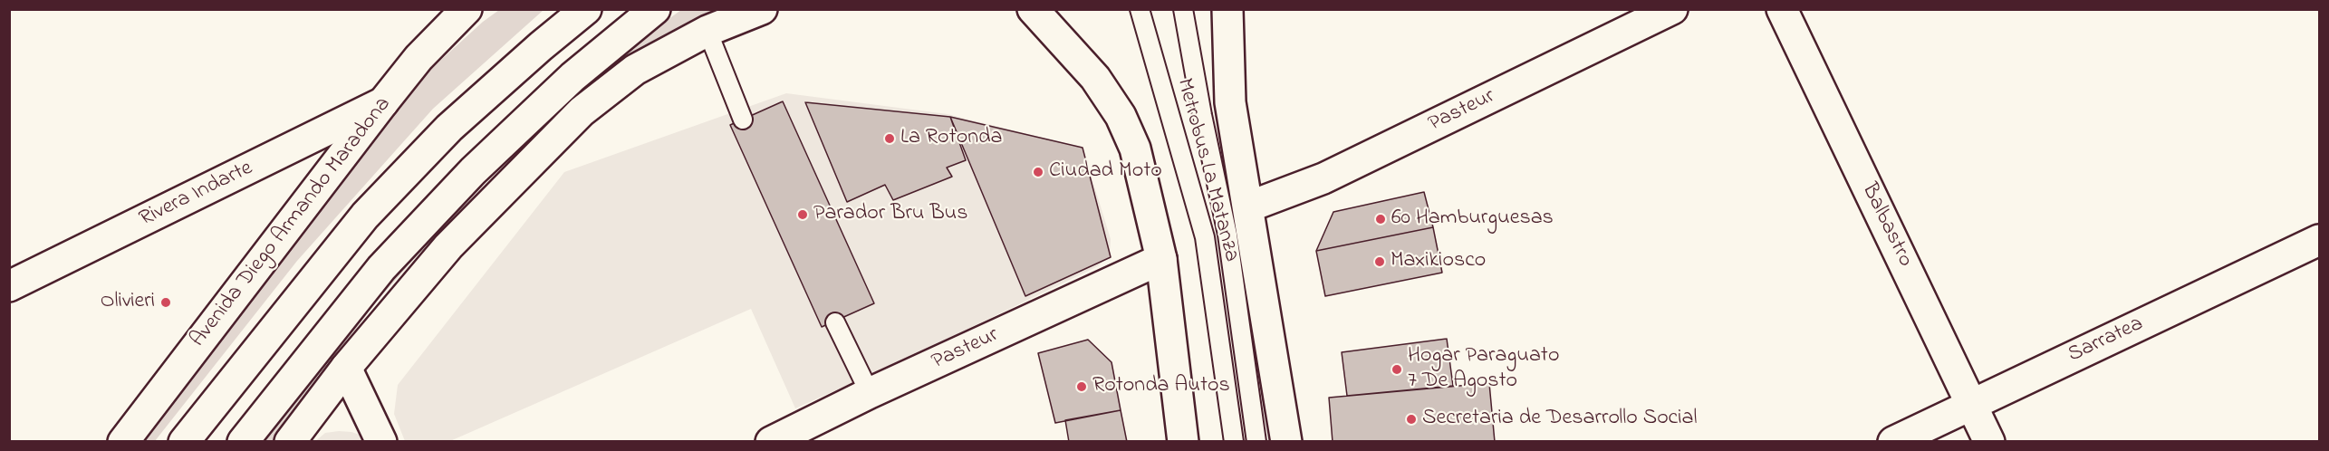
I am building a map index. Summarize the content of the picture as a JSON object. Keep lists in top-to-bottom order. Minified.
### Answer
{"streets":{"main road":["Pasteur","Rivera Indarte","Avenida Diego Armando Maradona","Balbastro","Sarratea"],"lane":["Metrobus La Matanza"]},"crossings":[["Rivera Indarte","Avenida Diego Armando Maradona"],["Balbastro","Sarratea"]],"places":["La Rotonda","Ciudad Moto","Parador Bru Bus","60 Hamburguesas","Maxikiosco","Olivieri","Hogar Paraguato 7 De Agosto","Rotonda Autos","Secretaria de Desarrollo Social"]}
